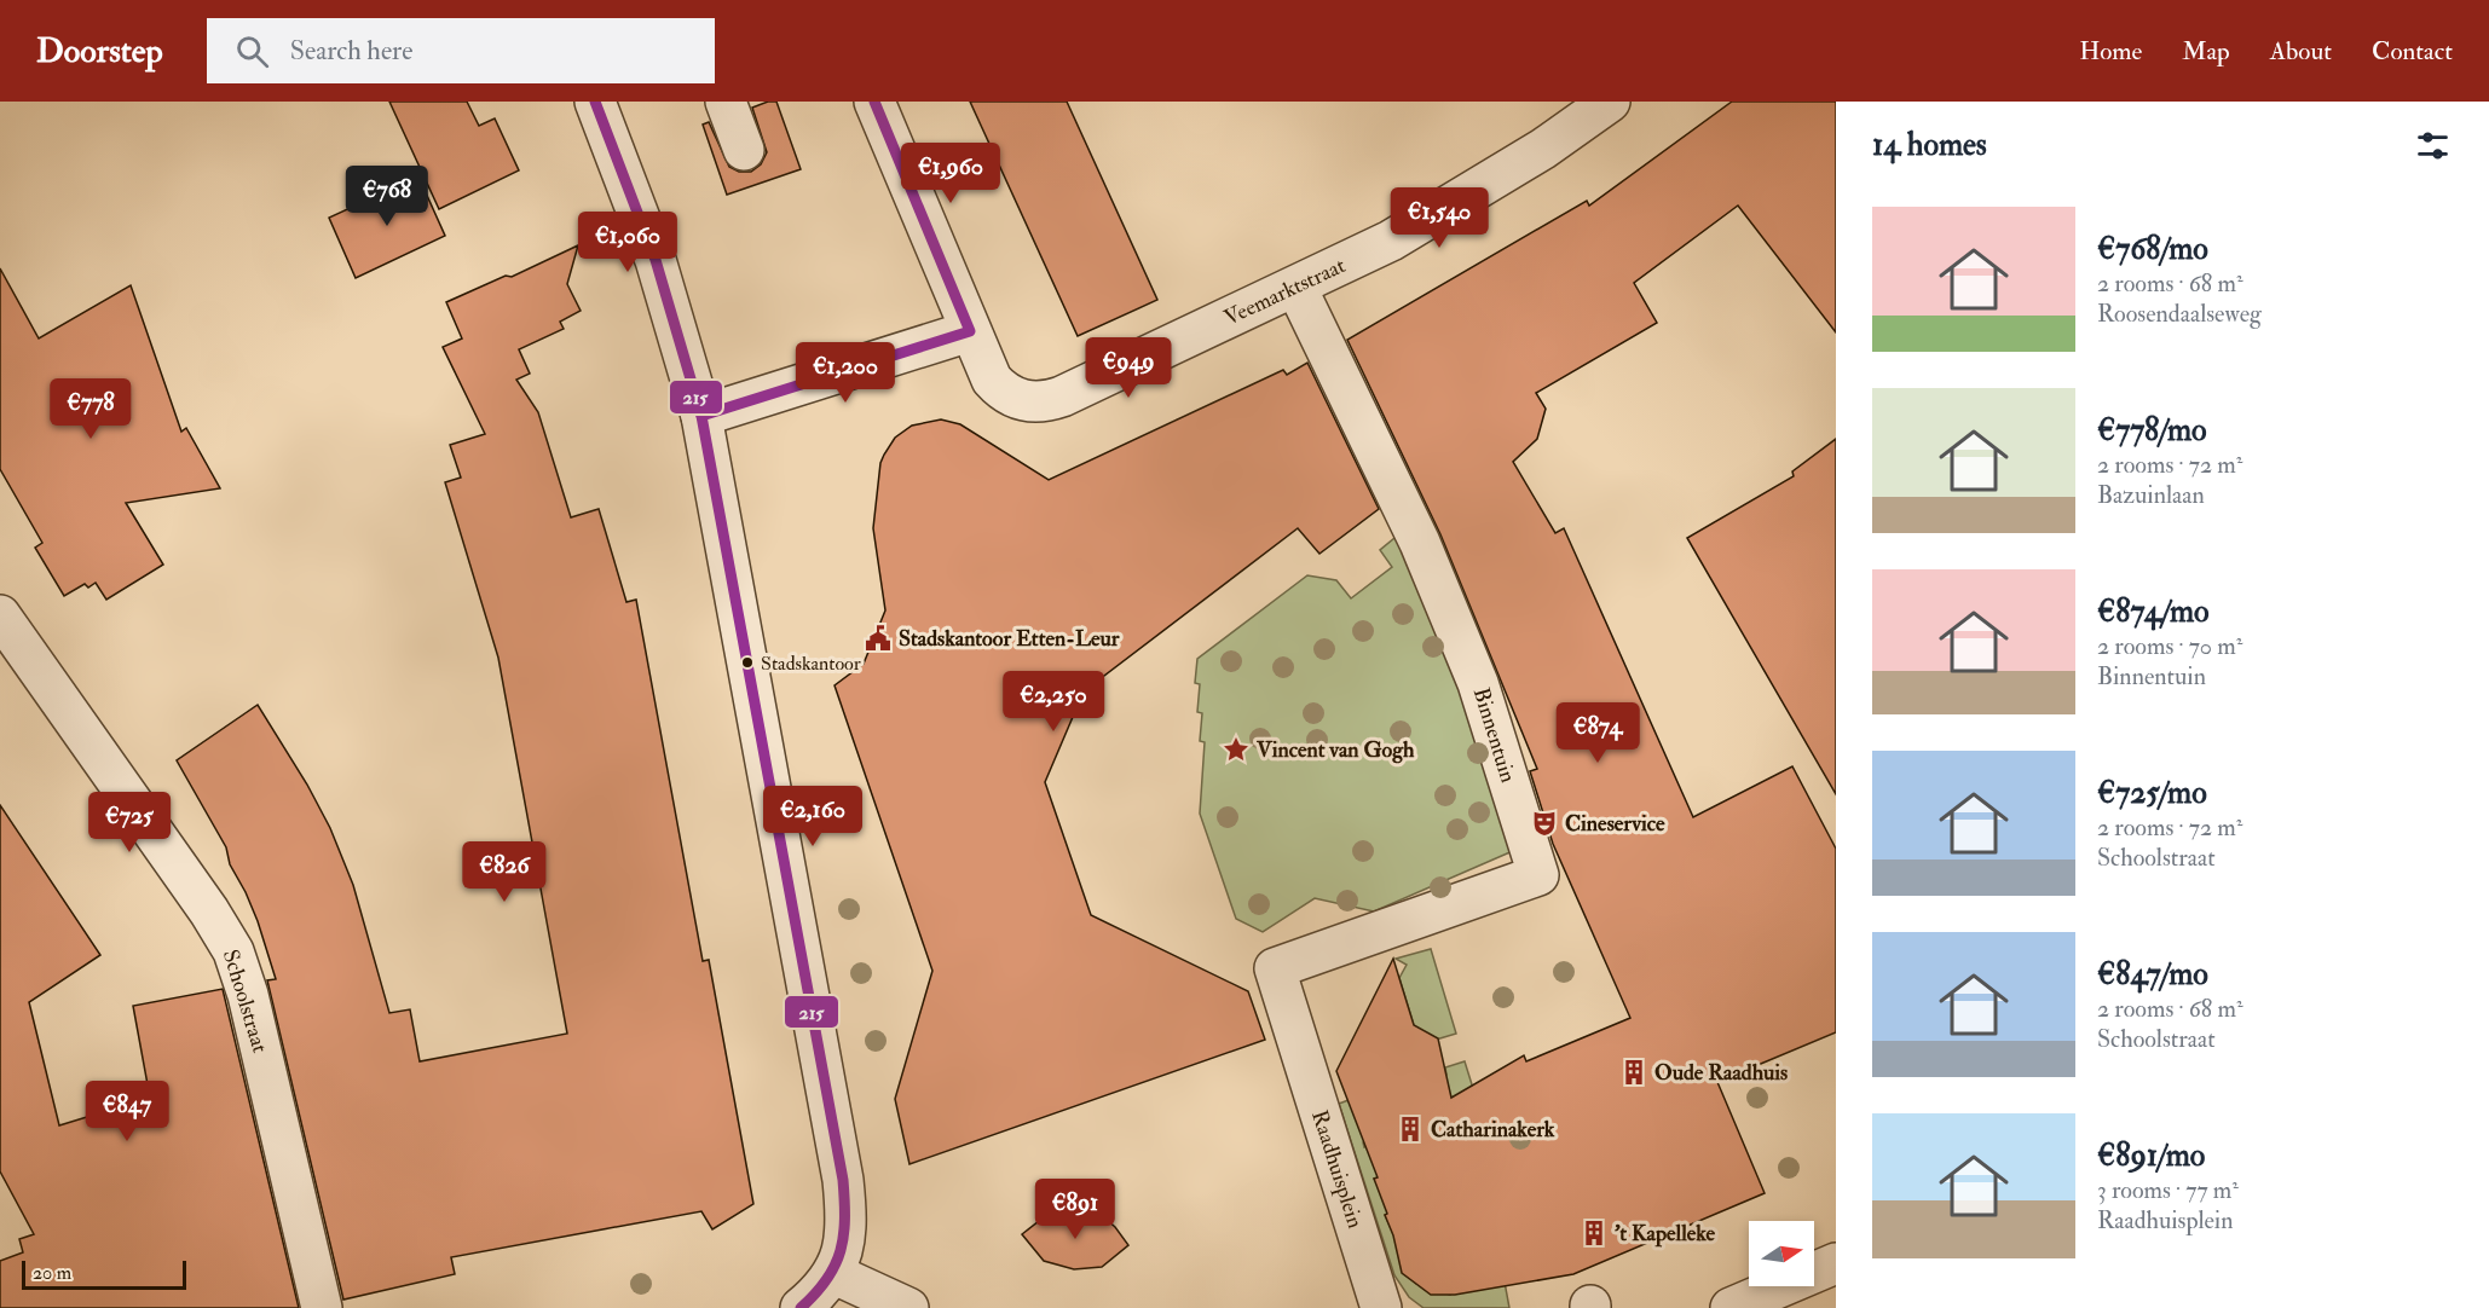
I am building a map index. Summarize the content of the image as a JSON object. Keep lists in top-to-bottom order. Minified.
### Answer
{"streets":{"street":["Veemarktstraat","Binnentuin","Schoolstraat","Raadhuisplein"]},"crossings":[["Veemarktstraat","Binnentuin"],["Binnentuin","Raadhuisplein"]],"places":{"public building":["Stadskantoor Etten-Leur"],"other":["Stadskantoor"],"place":["Vincent van Gogh"],"theatre":["Cineservice"],"building":["Oude Raadhuis","Catharinakerk","'t Kapelleke"]},"lines":["transit line 215"],"scale_bar":"20 m","north":"right","page":{"header":"Doorstep","search":"Search here","nav":["Home","Map","About","Contact"],"heading":"14 homes","price":["€1,960","€768","€1,540","€1,060","€949","€1,200","€778","€2,250","€874","€2,160","€725","€826","€847","€891"],"list":[{"name":"€768/mo","note":"2 rooms · 68 m² · Roosendaalseweg"},{"name":"€778/mo","note":"2 rooms · 72 m² · Bazuinlaan"},{"name":"€874/mo","note":"2 rooms · 70 m² · Binnentuin"},{"name":"€725/mo","note":"2 rooms · 72 m² · Schoolstraat"},{"name":"€847/mo","note":"2 rooms · 68 m² · Schoolstraat"},{"name":"€891/mo","note":"3 rooms · 77 m² · Raadhuisplein"}],"scale":"20 m"}}
